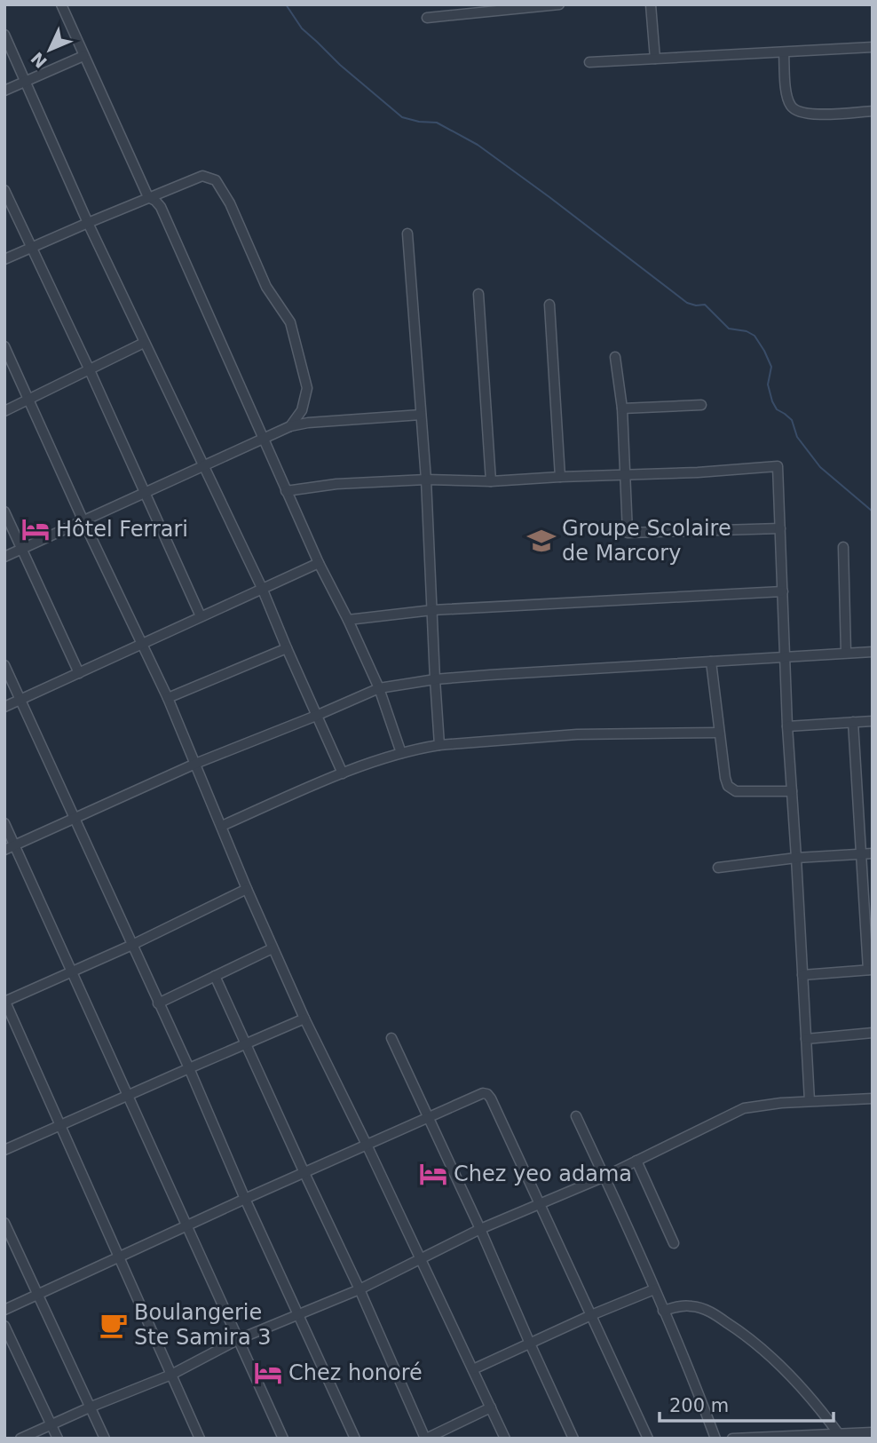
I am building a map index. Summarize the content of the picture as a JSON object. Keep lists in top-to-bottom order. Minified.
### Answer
{"places":{"hotel":["Hôtel Ferrari","Chez yeo adama","Chez honoré"],"school or university":["Groupe Scolaire de Marcory"],"cafe":["Boulangerie Ste Samira 3"]},"scale_bar":"200 m","north":"bottom left"}
